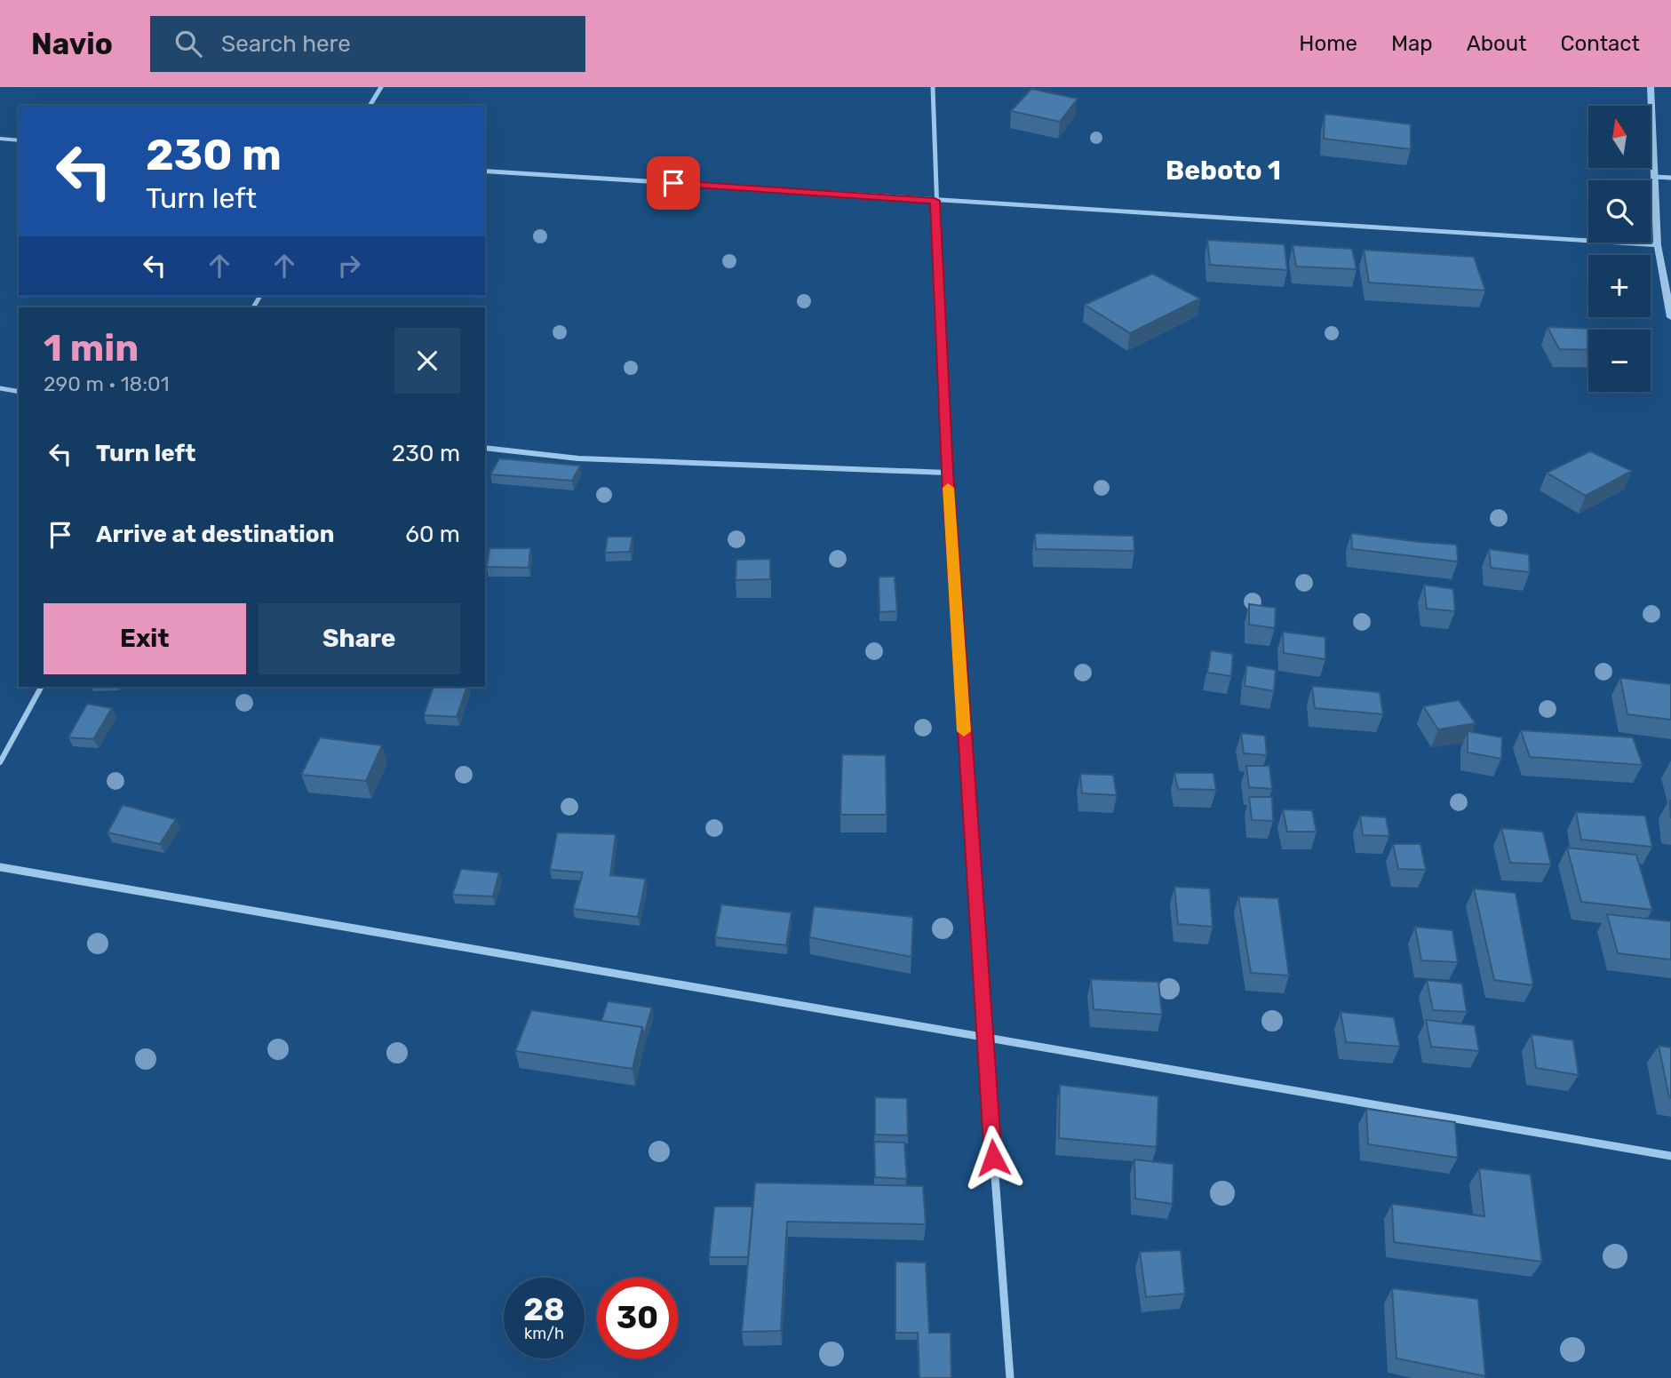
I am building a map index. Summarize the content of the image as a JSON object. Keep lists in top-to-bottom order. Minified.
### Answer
{"districts":["Beboto 1"],"north":"top","page":{"header":"Navio","search":"Search here","nav":["Home","Map","About","Contact"],"map_buttons":["+","−"],"turn":["230 m","Turn left"],"heading":["1 min","290 m · 18:01"],"list":[{"name":"Turn left","value":"230 m"},{"name":"Arrive at destination","value":"60 m"}],"buttons":["Exit","Share"],"speed":"28 km/h","limit":"30"}}
